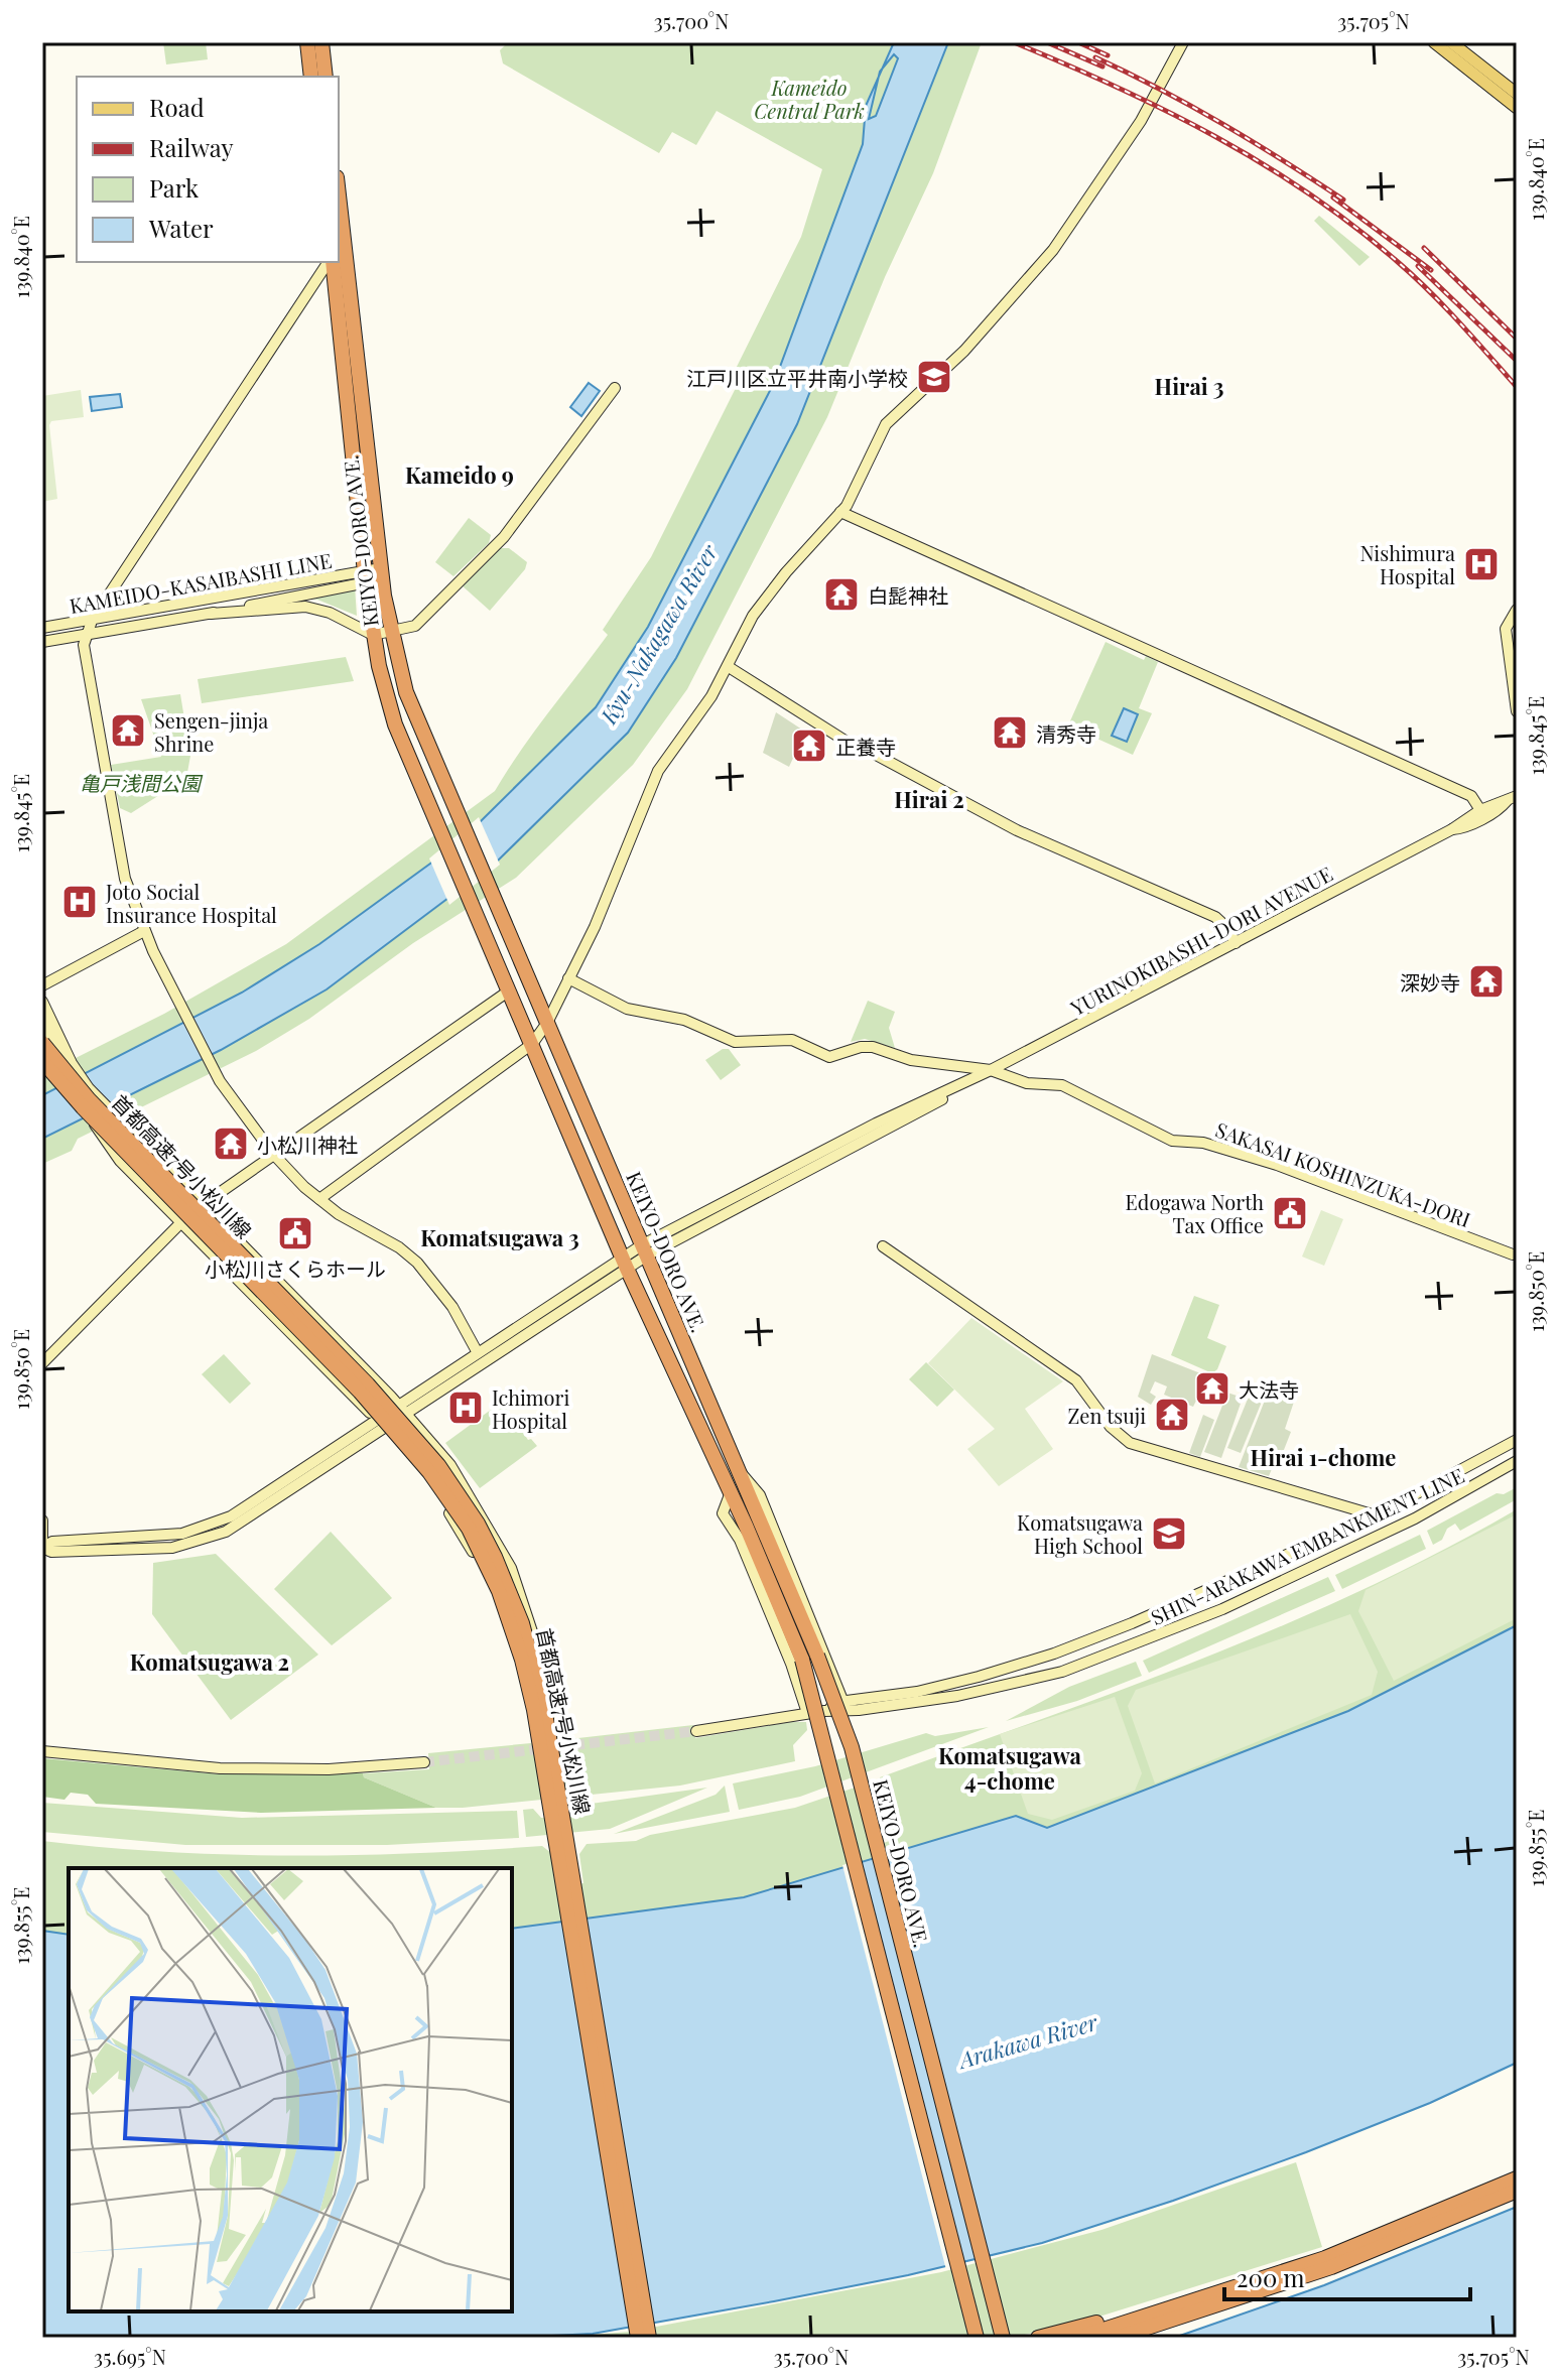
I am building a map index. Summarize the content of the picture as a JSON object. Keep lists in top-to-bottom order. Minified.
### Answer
{"streets":{"highway":["KEIYO-DORO AVE.","首都高速7号小松川線"],"street":["KAMEIDO-KASAIBASHI LINE","YURINOKIBASHI-DORI AVENUE","SAKASAI KOSHINZUKA-DORI","SHIN-ARAKAWA EMBANKMENT LINE"]},"crossings":[["KEIYO-DORO AVE.","KAMEIDO-KASAIBASHI LINE"],["KEIYO-DORO AVE.","YURINOKIBASHI-DORI AVENUE"],["YURINOKIBASHI-DORI AVENUE","SAKASAI KOSHINZUKA-DORI"]],"districts":["Hirai 3","Kameido 9","Hirai 2","Komatsugawa 3","Hirai 1-chome","Komatsugawa 2","Komatsugawa 4-chome"],"water":["Kyu-Nakagawa River","Arakawa River"],"parks":["Kameido Central Park","亀戸浅間公園"],"places":{"school or university":["江戸川区立平井南小学校","Komatsugawa High School"],"hospital":["Nishimura Hospital","Joto Social Insurance Hospital","Ichimori Hospital"],"temple":["白髭神社","Sengen-jinja Shrine","清秀寺","正養寺","深妙寺","小松川神社","大法寺","Zen tsuji"],"public building":["Edogawa North Tax Office","小松川さくらホール"]},"legend":["Road","Railway","Park","Water"],"scale_bar":"200 m","coordinates":["35.700°N","35.705°N","139.840°E","139.845°E","139.850°E","139.855°E","35.695°N"]}
